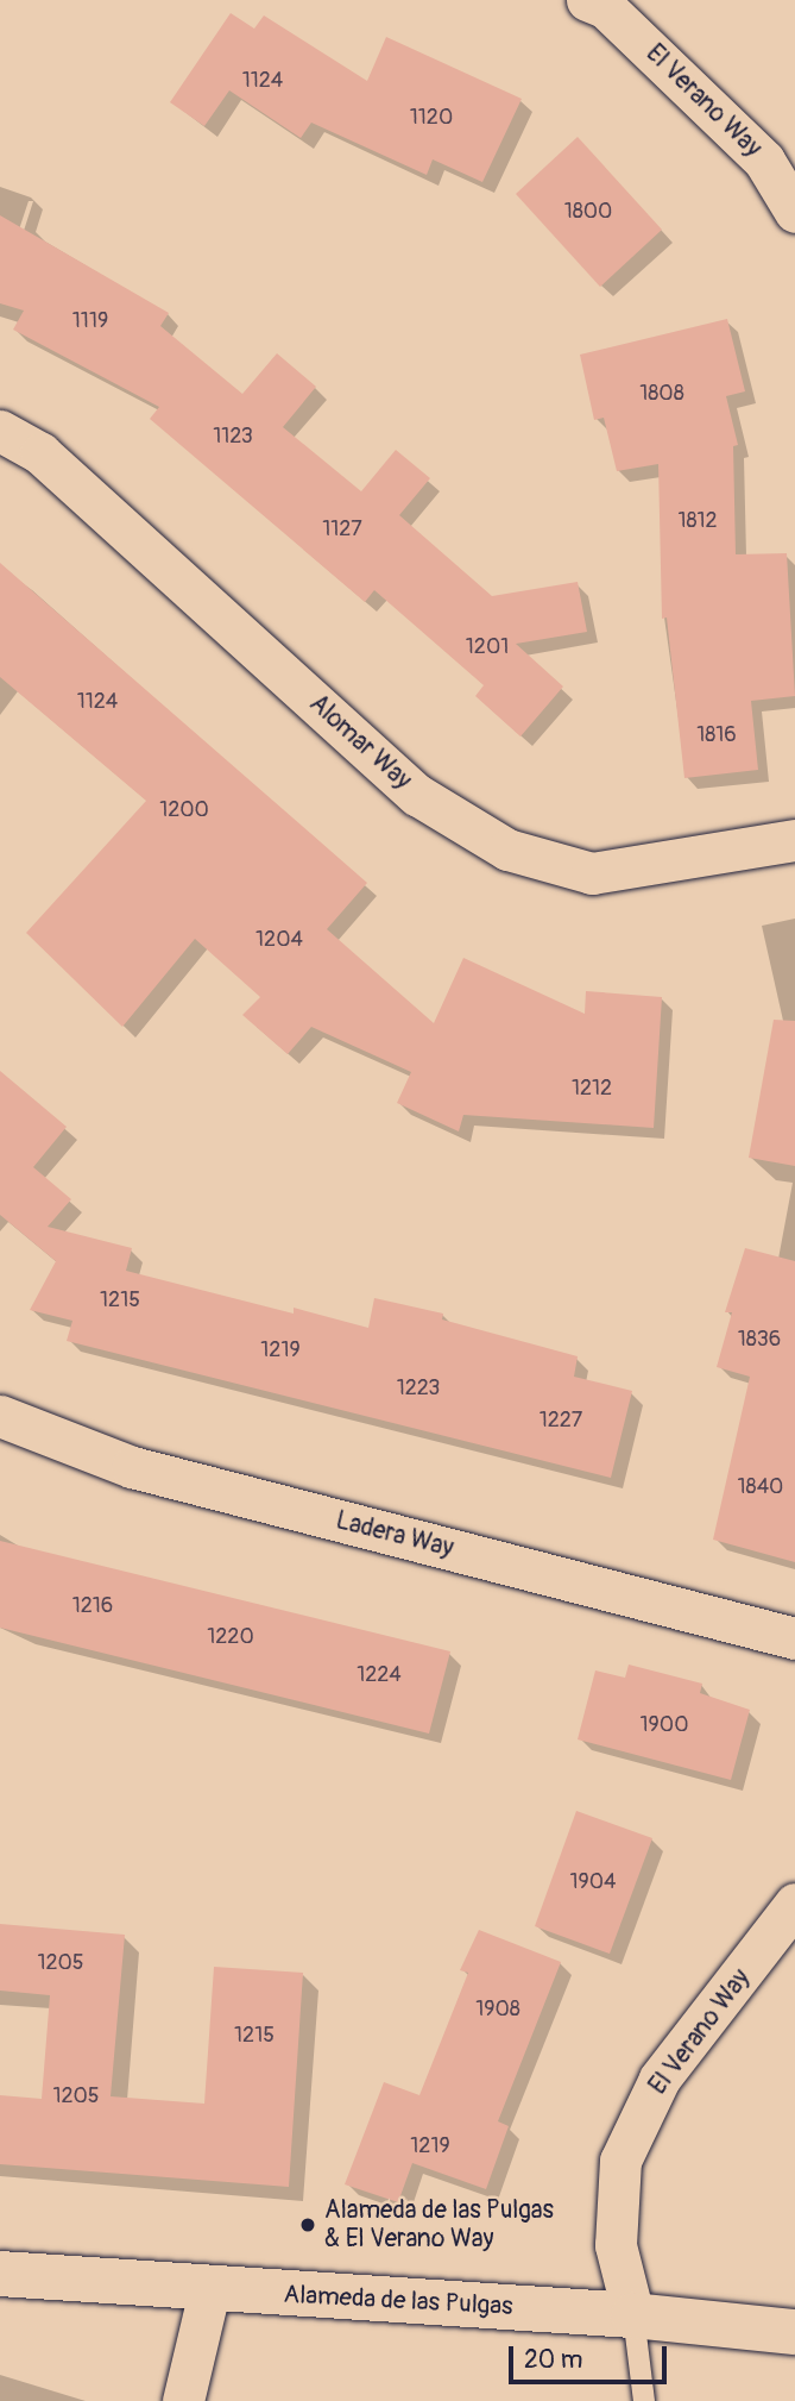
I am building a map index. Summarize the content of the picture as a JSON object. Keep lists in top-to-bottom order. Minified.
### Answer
{"streets":{"main road":["Alameda de las Pulgas"],"street":["El Verano Way","Alomar Way","Ladera Way"]},"crossings":[["El Verano Way","Alameda de las Pulgas"]],"places":["Alameda de las Pulgas & El Verano Way"],"house_numbers":["1124","1120","1800","1119","1808","1123","1812","1127","1201","1124","1816","1200","1204","1212","1215","1836","1219","1223","1227","1840","1216","1220","1224","1900","1904","1205","1908","1215","1205","1219"],"scale_bar":"20 m"}
